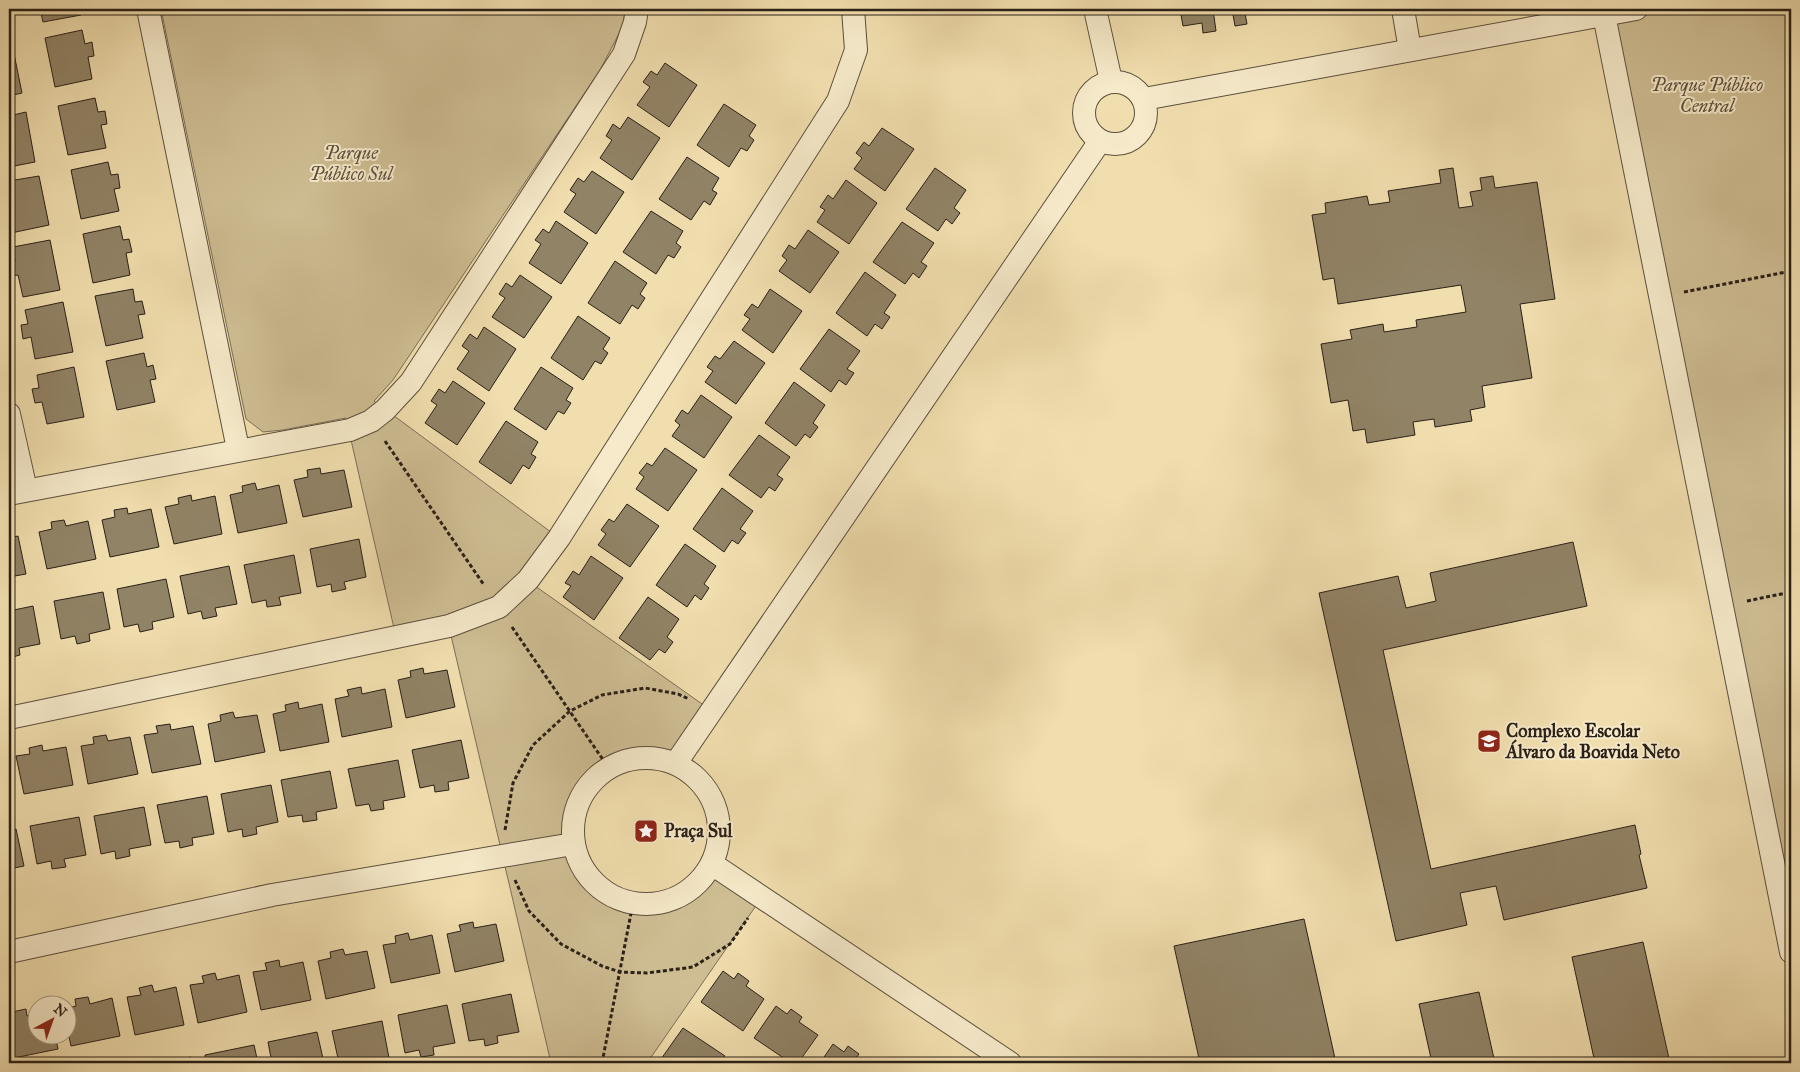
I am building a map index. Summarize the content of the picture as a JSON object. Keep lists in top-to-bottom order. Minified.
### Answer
{"parks":["Parque Público Central","Parque Público Sul"],"places":{"school or university":["Complexo Escolar Álvaro da Boavida Neto"],"place":["Praça Sul"]},"north":"top right"}
